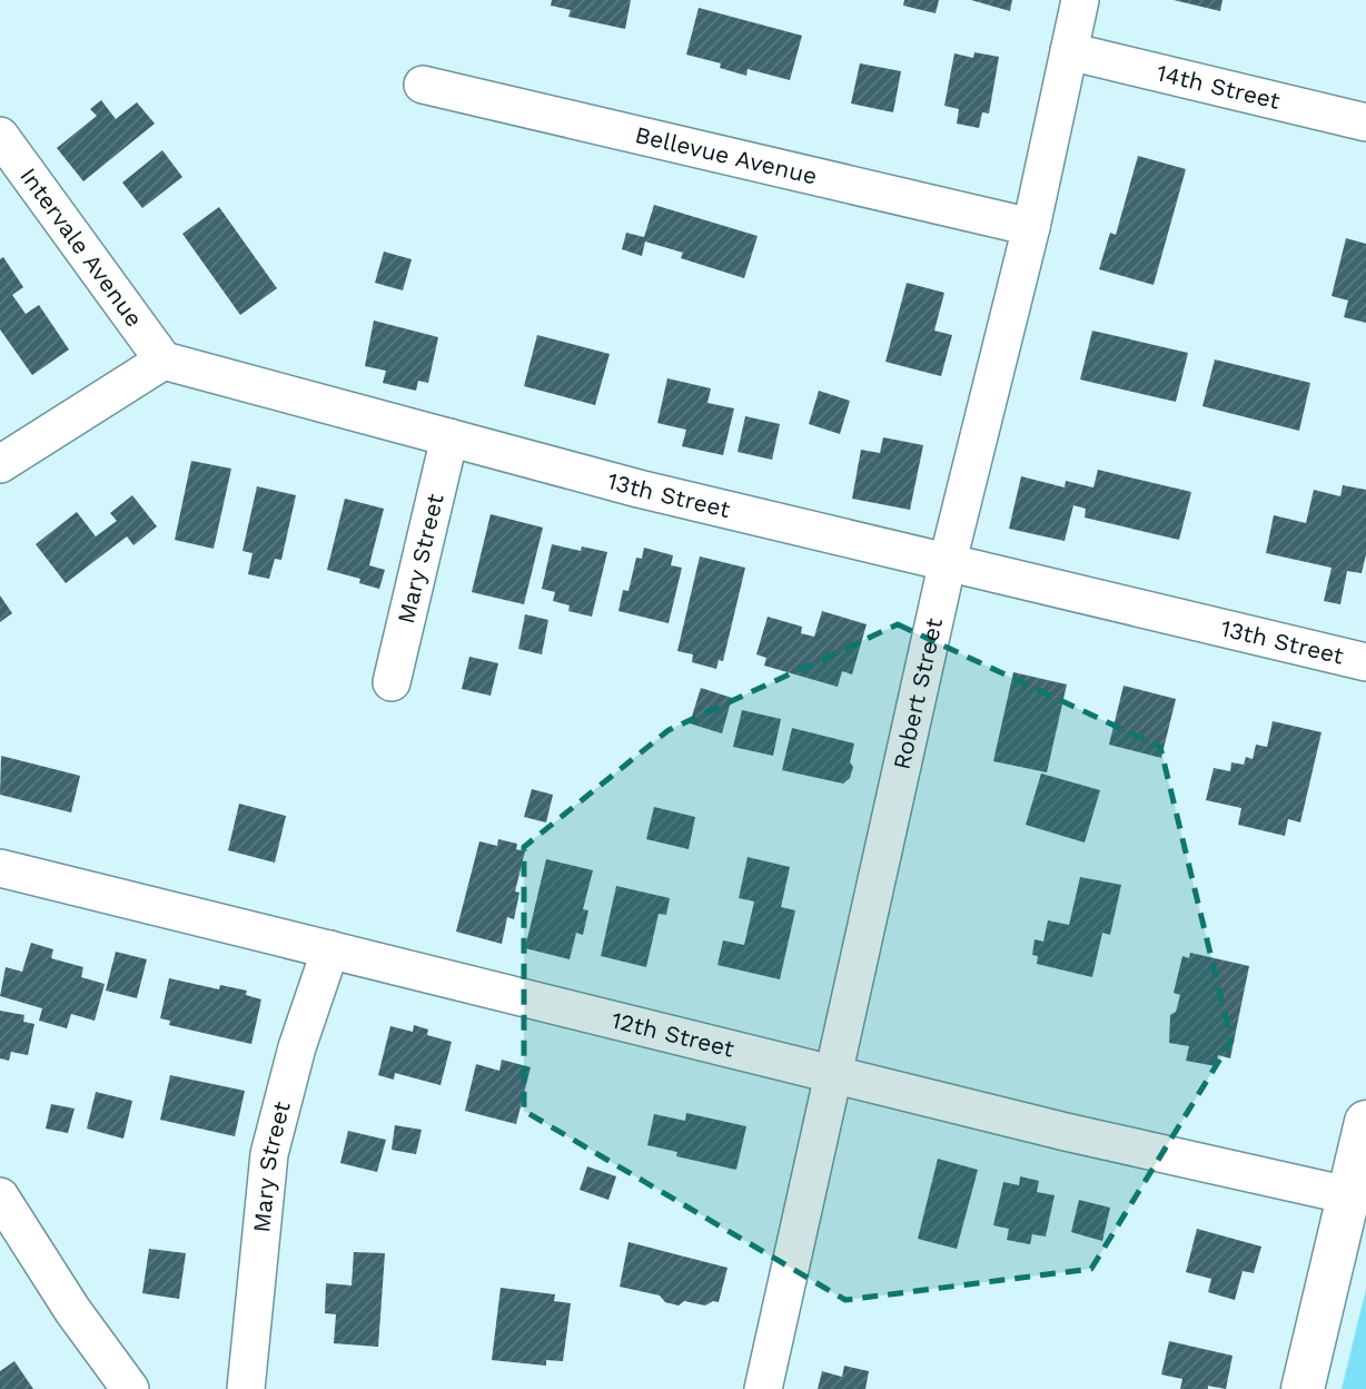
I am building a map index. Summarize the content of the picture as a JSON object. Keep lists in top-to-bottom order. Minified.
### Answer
{"streets":{"street":["14th Street","Bellevue Avenue","Intervale Avenue","13th Street","Mary Street","Robert Street","12th Street"]},"crossings":[["14th Street","Robert Street"],["Bellevue Avenue","Robert Street"],["Intervale Avenue","13th Street"],["13th Street","Mary Street"],["13th Street","Robert Street"],["Mary Street","12th Street"],["Robert Street","12th Street"]]}
